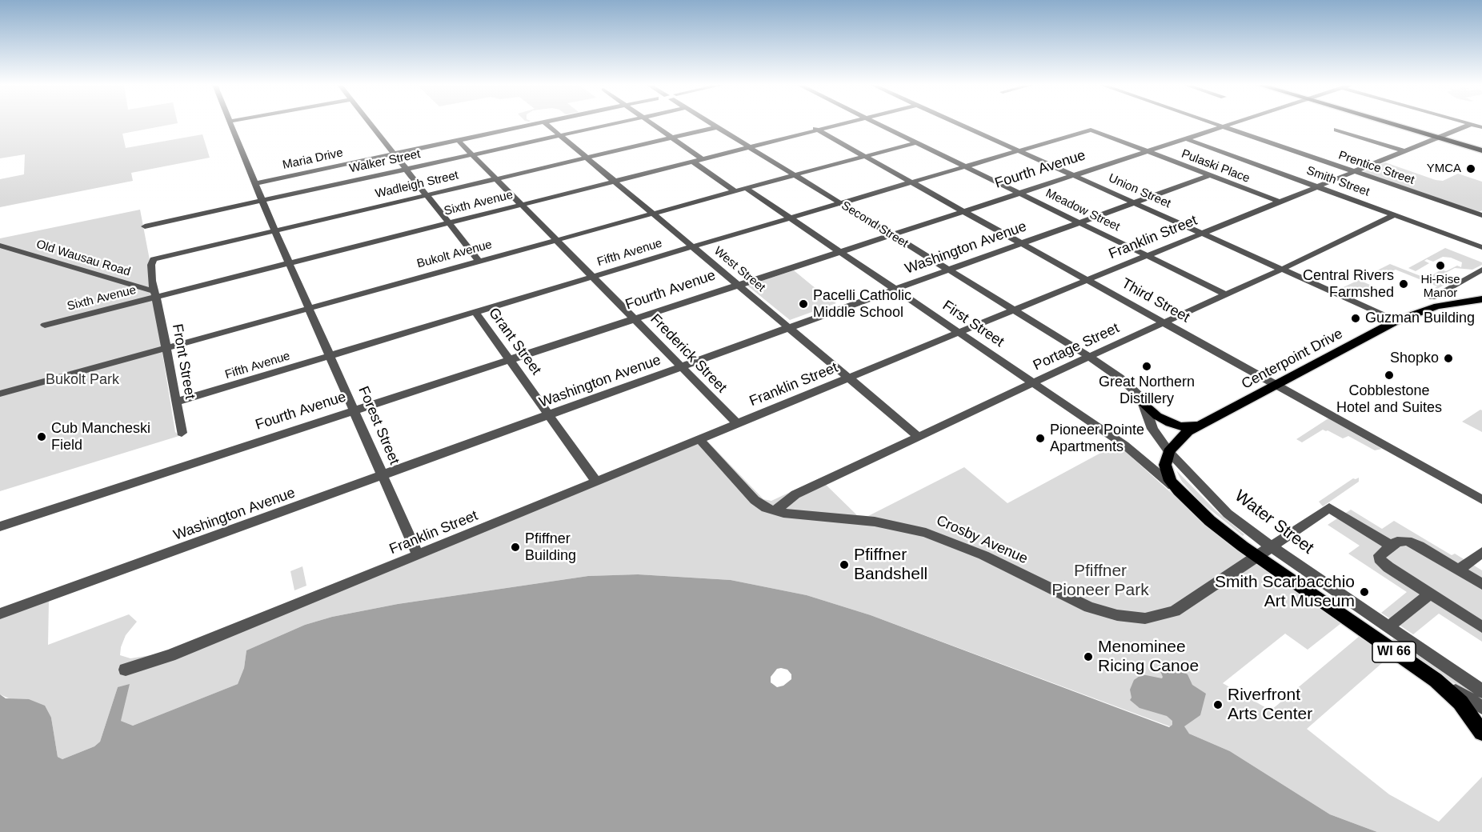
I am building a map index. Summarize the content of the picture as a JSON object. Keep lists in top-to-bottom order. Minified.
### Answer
{"streets":{"main road":["Centerpoint Drive","WI 66"],"street":["Maria Drive","Walker Street","Pulaski Place","Prentice Street","Fourth Avenue","Smith Street","Wadleigh Street","Union Street","Sixth Avenue","Meadow Street","Second Street","Franklin Street","Washington Avenue","Fifth Avenue","Bukolt Avenue","Old Wausau Road","West Street","Third Street","First Street","Grant Street","Portage Street","Frederick Street","Front Street","Forest Street","Water Street","Crosby Avenue"]},"crossings":[["Maria Drive","Frederick Street"],["Walker Street","West Street"],["Walker Street","Frederick Street"],["Pulaski Place","Fourth Avenue"],["Pulaski Place","Franklin Street"],["Pulaski Place","Washington Avenue"],["Pulaski Place","Fifth Avenue"],["Prentice Street","Fourth Avenue"],["Prentice Street","Franklin Street"],["Fourth Avenue","Smith Street"],["Fourth Avenue","Union Street"],["Fourth Avenue","Meadow Street"],["Fourth Avenue","Second Street"],["Fourth Avenue","West Street"],["Fourth Avenue","Third Street"],["Fourth Avenue","First Street"],["Fourth Avenue","Grant Street"],["Fourth Avenue","Frederick Street"],["Fourth Avenue","Forest Street"],["Smith Street","Franklin Street"],["Smith Street","Portage Street"],["Wadleigh Street","Sixth Avenue"],["Wadleigh Street","Second Street"],["Wadleigh Street","Old Wausau Road"],["Wadleigh Street","West Street"],["Wadleigh Street","Frederick Street"],["Wadleigh Street","Front Street"],["Union Street","Franklin Street"],["Union Street","Washington Avenue"],["Union Street","Fifth Avenue"],["Union Street","Portage Street"],["Union Street","Centerpoint Drive"],["Sixth Avenue","Second Street"],["Sixth Avenue","Old Wausau Road"],["Sixth Avenue","West Street"],["Sixth Avenue","Third Street"],["Sixth Avenue","Frederick Street"],["Sixth Avenue","Front Street"],["Sixth Avenue","Forest Street"],["Meadow Street","Franklin Street"],["Meadow Street","Washington Avenue"],["Meadow Street","Fifth Avenue"],["Meadow Street","Bukolt Avenue"],["Meadow Street","Portage Street"],["Second Street","Franklin Street"],["Second Street","Washington Avenue"],["Second Street","Fifth Avenue"],["Second Street","Bukolt Avenue"],["Second Street","Portage Street"],["Second Street","Water Street"],["Franklin Street","West Street"],["Franklin Street","Third Street"],["Franklin Street","First Street"],["Franklin Street","Grant Street"],["Franklin Street","Frederick Street"],["Franklin Street","Forest Street"],["Franklin Street","Crosby Avenue"],["Washington Avenue","West Street"],["Washington Avenue","Third Street"],["Washington Avenue","First Street"],["Washington Avenue","Grant Street"],["Washington Avenue","Frederick Street"],["Washington Avenue","Forest Street"],["Fifth Avenue","West Street"],["Fifth Avenue","Third Street"],["Fifth Avenue","First Street"],["Fifth Avenue","Grant Street"],["Fifth Avenue","Frederick Street"],["Fifth Avenue","Front Street"],["Fifth Avenue","Forest Street"],["Bukolt Avenue","West Street"],["Bukolt Avenue","Third Street"],["Bukolt Avenue","First Street"],["Bukolt Avenue","Frederick Street"],["Bukolt Avenue","Front Street"],["Bukolt Avenue","Forest Street"],["Old Wausau Road","Front Street"],["West Street","Portage Street"],["Third Street","Portage Street"],["Third Street","Centerpoint Drive"],["First Street","Portage Street"],["First Street","WI 66"],["Portage Street","Crosby Avenue"],["Centerpoint Drive","Water Street"],["Centerpoint Drive","WI 66"],["Water Street","Crosby Avenue"],["Water Street","WI 66"],["Crosby Avenue","WI 66"]],"parks":["Bukolt Park","Pfiffner Pioneer Park"],"places":["YMCA","Hi-Rise Manor","Central Rivers Farmshed","Pacelli Catholic Middle School","Guzman Building","Shopko","Great Northern Distillery","Cobblestone Hotel and Suites","Cub Mancheski Field","Pioneer Pointe Apartments","Pfiffner Building","Pfiffner Bandshell","Smith Scarbacchio Art Museum","Menominee Ricing Canoe","Riverfront Arts Center"]}
